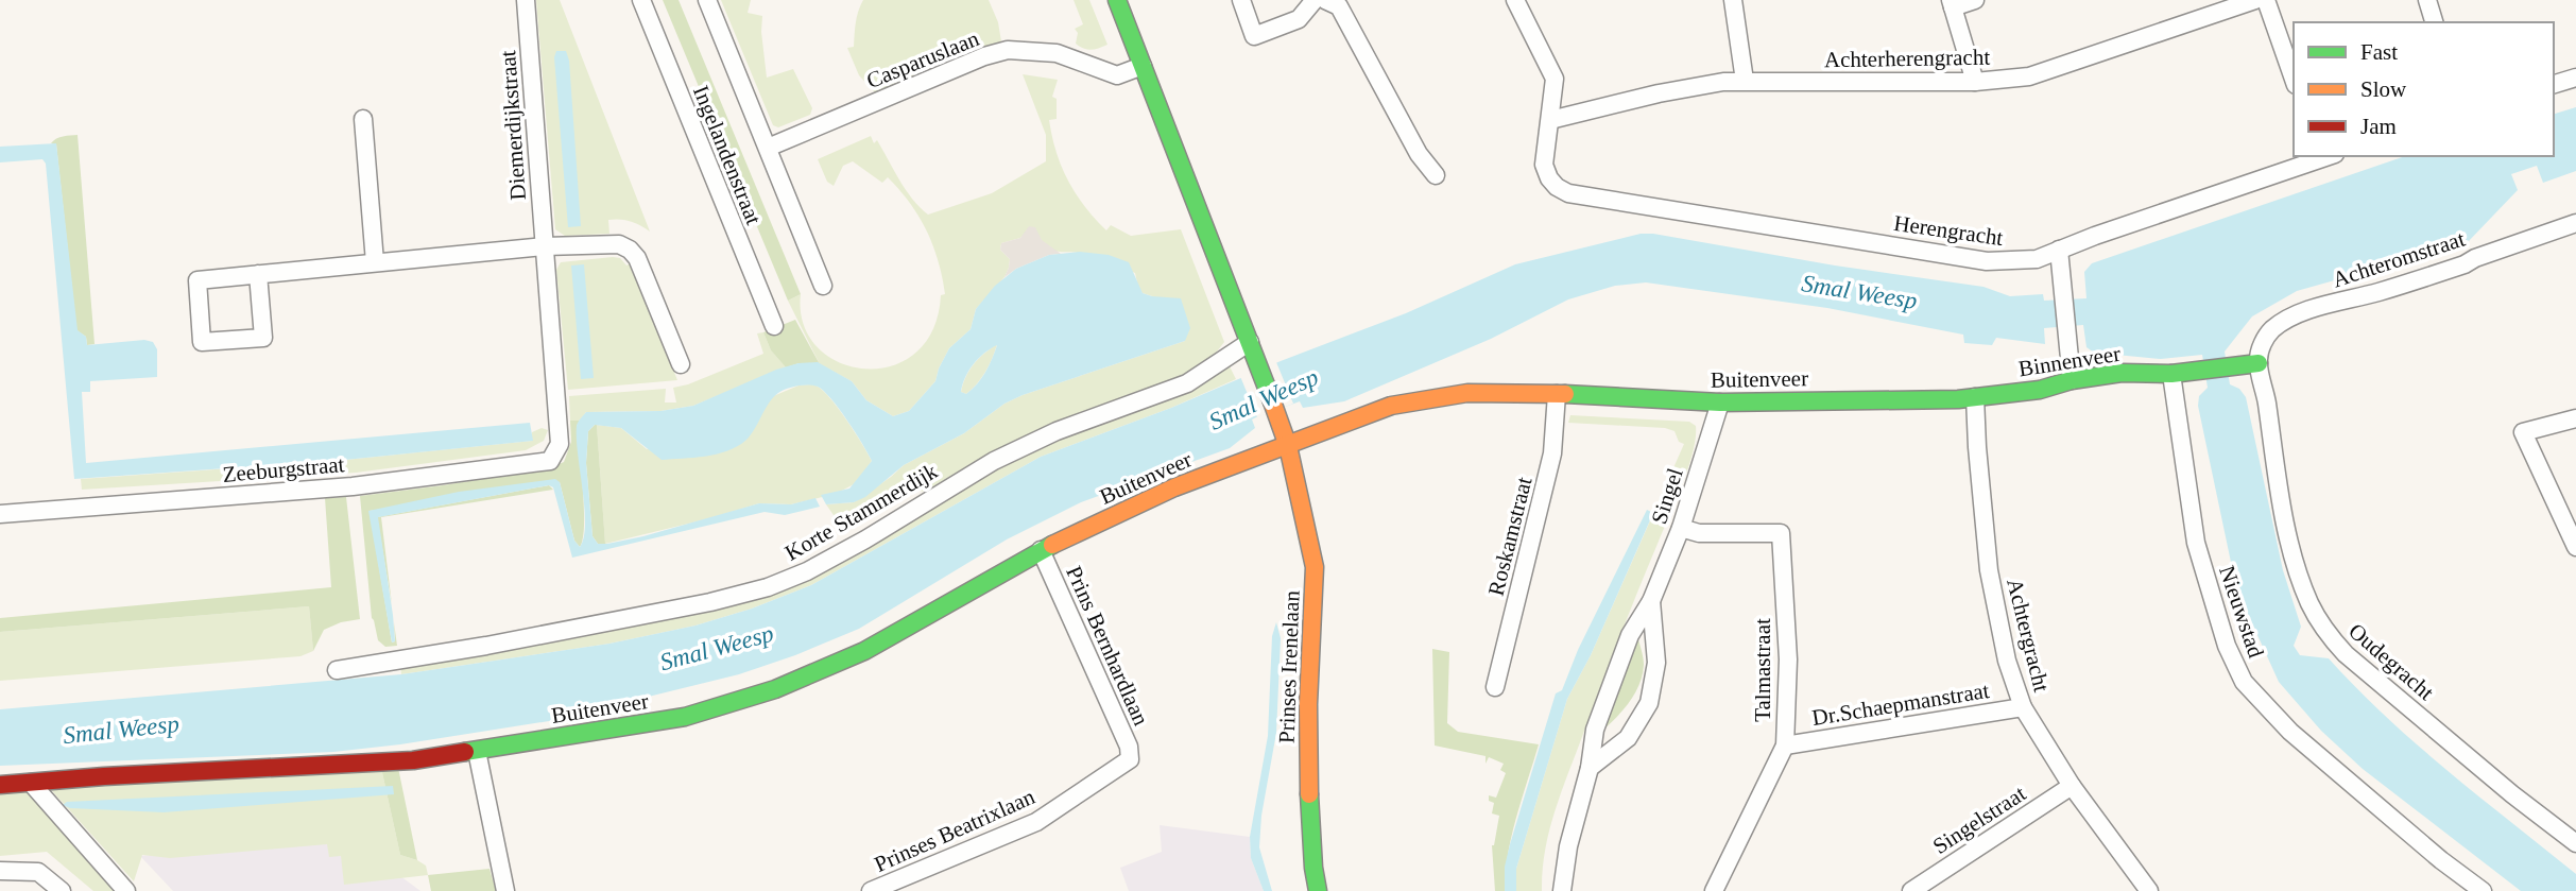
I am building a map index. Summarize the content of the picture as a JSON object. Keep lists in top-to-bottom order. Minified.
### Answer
{"streets":{"street":["Achterherengracht","Casparuslaan","Diemerdijkstraat","Ingelandenstraat","Herengracht","Achteromstraat","Binnenveer","Buitenveer","Zeeburgstraat","Singel","Korte Stammerdijk","Roskamstraat","Nieuwstad","Achtergracht","Prins Bernhardlaan","Oudegracht","Prinses Irenelaan","Talmastraat","Dr.Schaepmanstraat","Singelstraat","Prinses Beatrixlaan"]},"crossings":[["Achterherengracht","Herengracht"],["Diemerdijkstraat","Zeeburgstraat"],["Achteromstraat","Binnenveer"],["Achteromstraat","Oudegracht"],["Binnenveer","Buitenveer"],["Binnenveer","Nieuwstad"],["Binnenveer","Achtergracht"],["Binnenveer","Oudegracht"],["Buitenveer","Singel"],["Buitenveer","Roskamstraat"],["Buitenveer","Achtergracht"],["Buitenveer","Prins Bernhardlaan"],["Buitenveer","Prinses Irenelaan"],["Singel","Talmastraat"],["Achtergracht","Dr.Schaepmanstraat"],["Achtergracht","Singelstraat"],["Prins Bernhardlaan","Prinses Beatrixlaan"],["Talmastraat","Dr.Schaepmanstraat"]],"water":["Smal Weesp"],"legend":["Fast","Slow","Jam"]}
